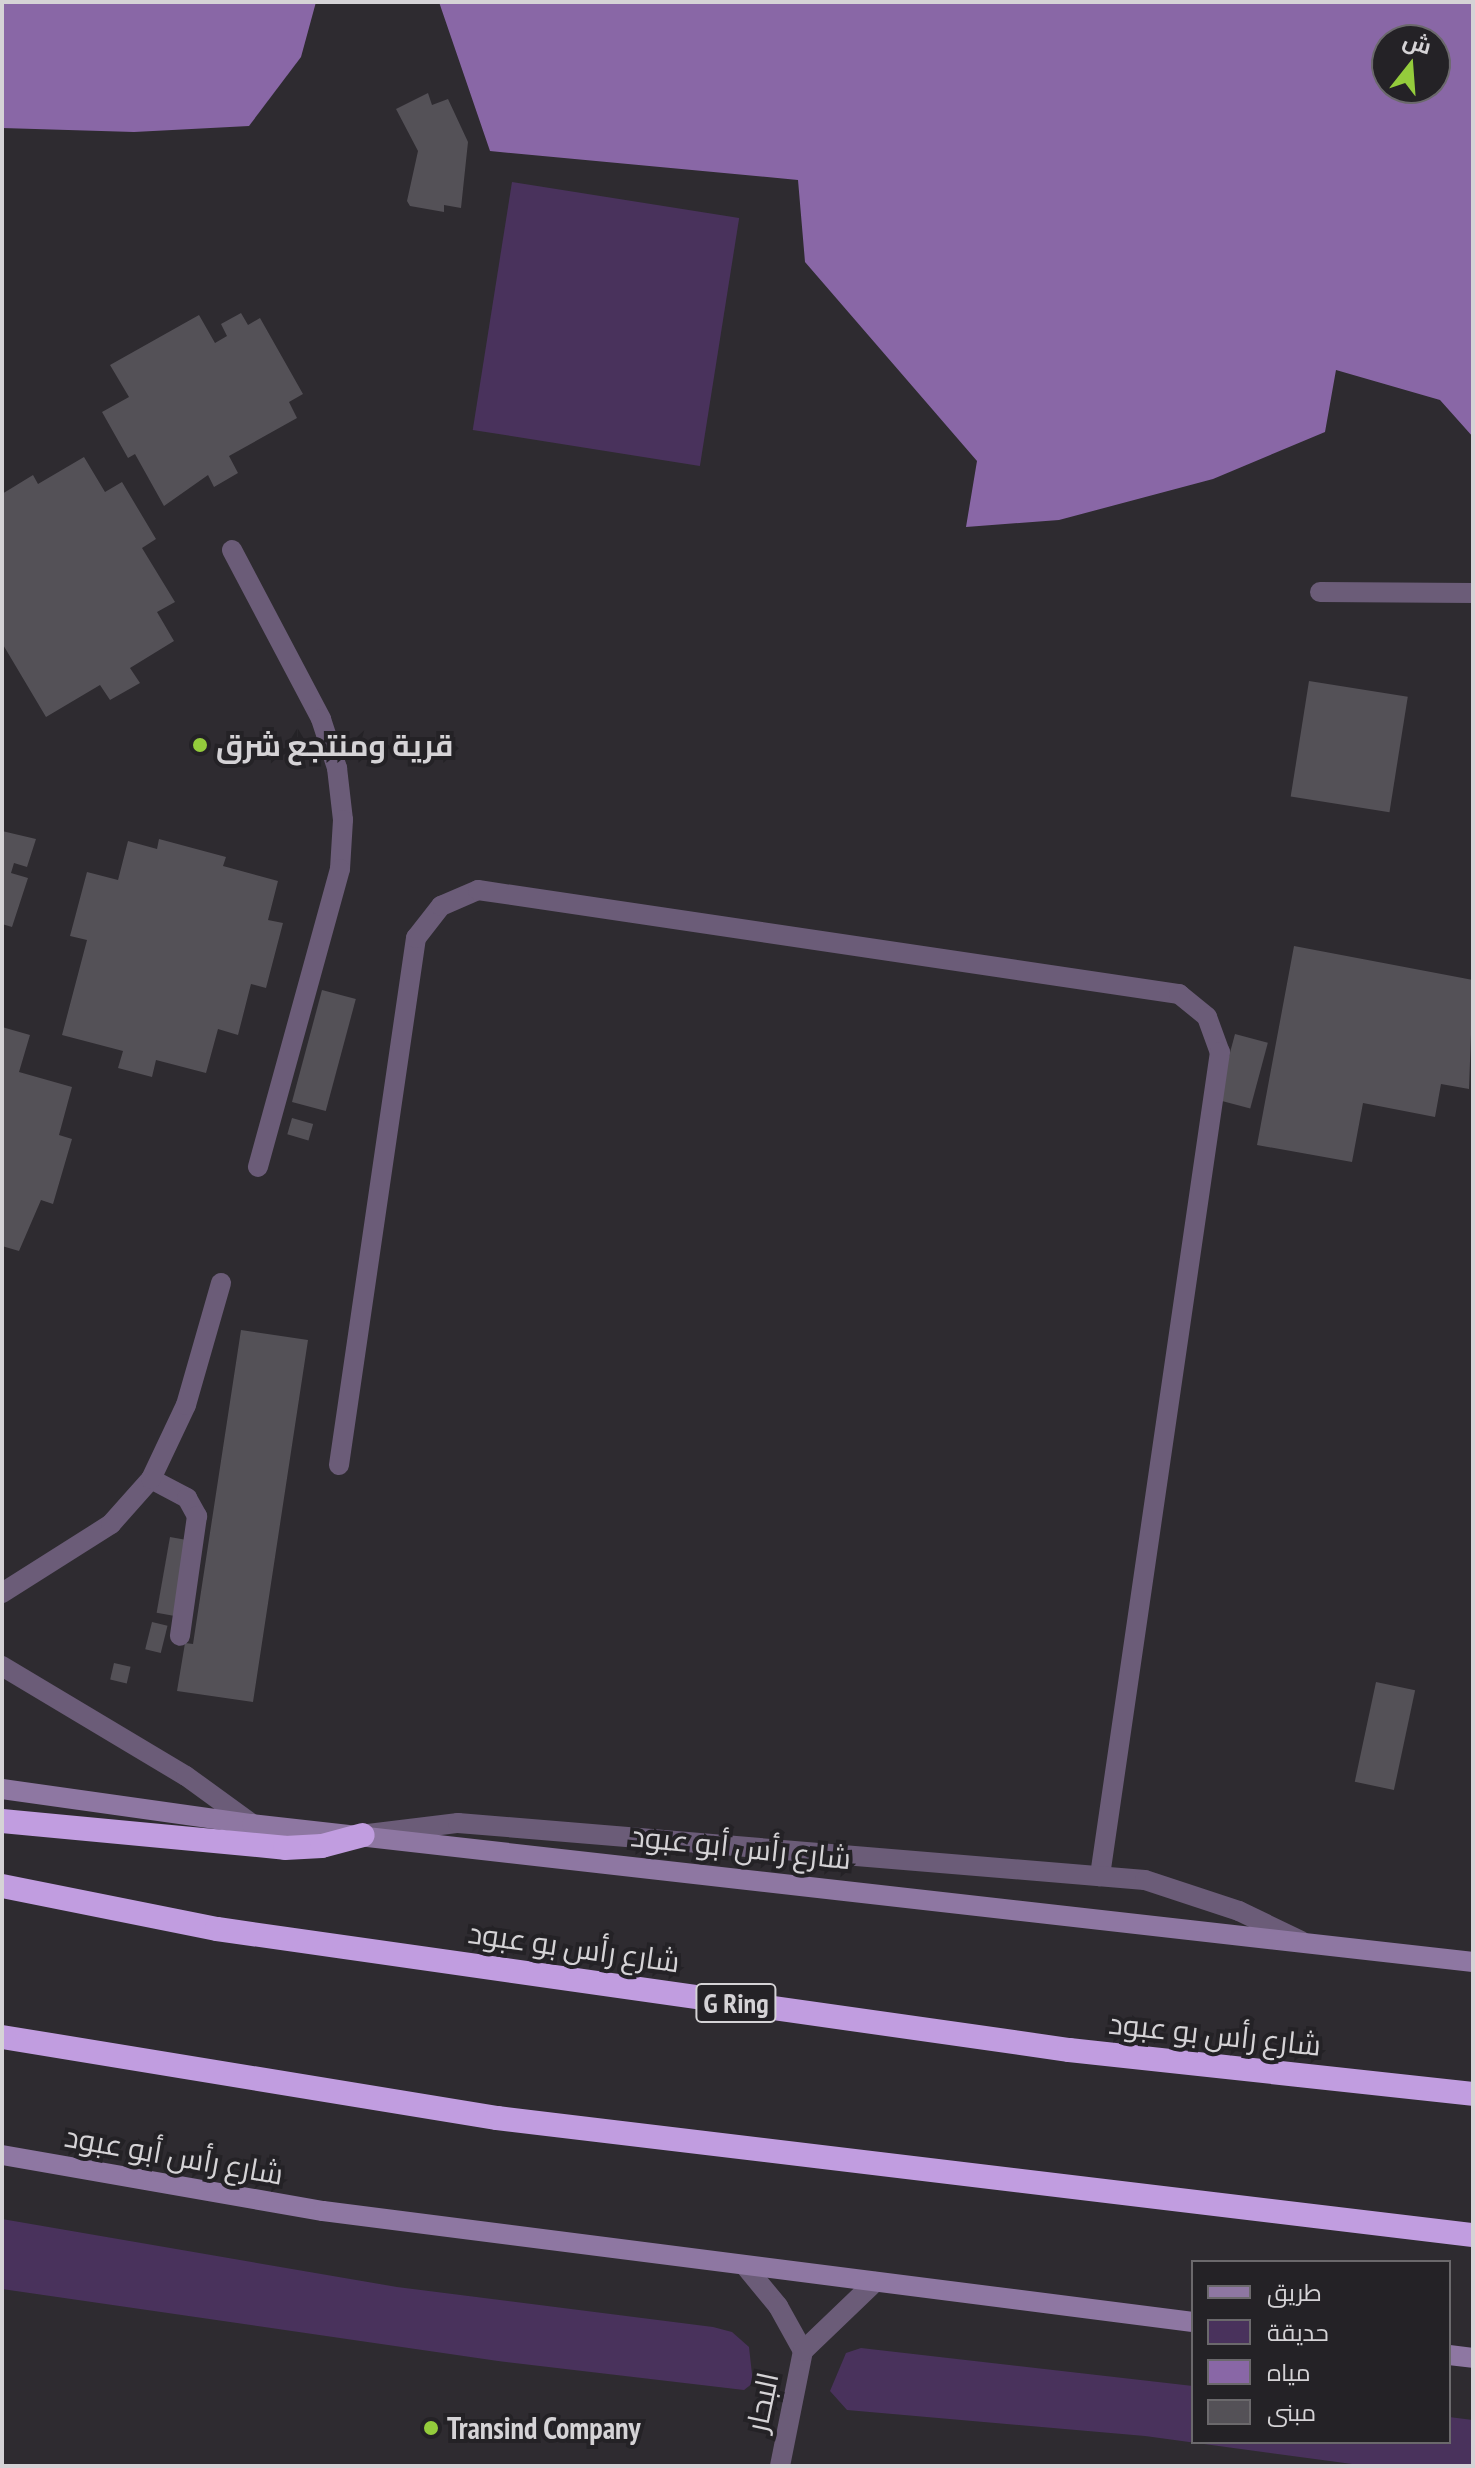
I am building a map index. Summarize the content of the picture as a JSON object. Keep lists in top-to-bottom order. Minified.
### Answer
{"streets":{"highway":["شارع رأس بو عبود","G Ring"],"street":["شارع رأس أبو عبود","البحار"]},"crossings":[["شارع رأس أبو عبود","البحار"]],"places":["قرية ومنتجع شرق","Transind Company"],"legend":["طريق","حديقة","مياه","مبنى"],"north":"top"}
